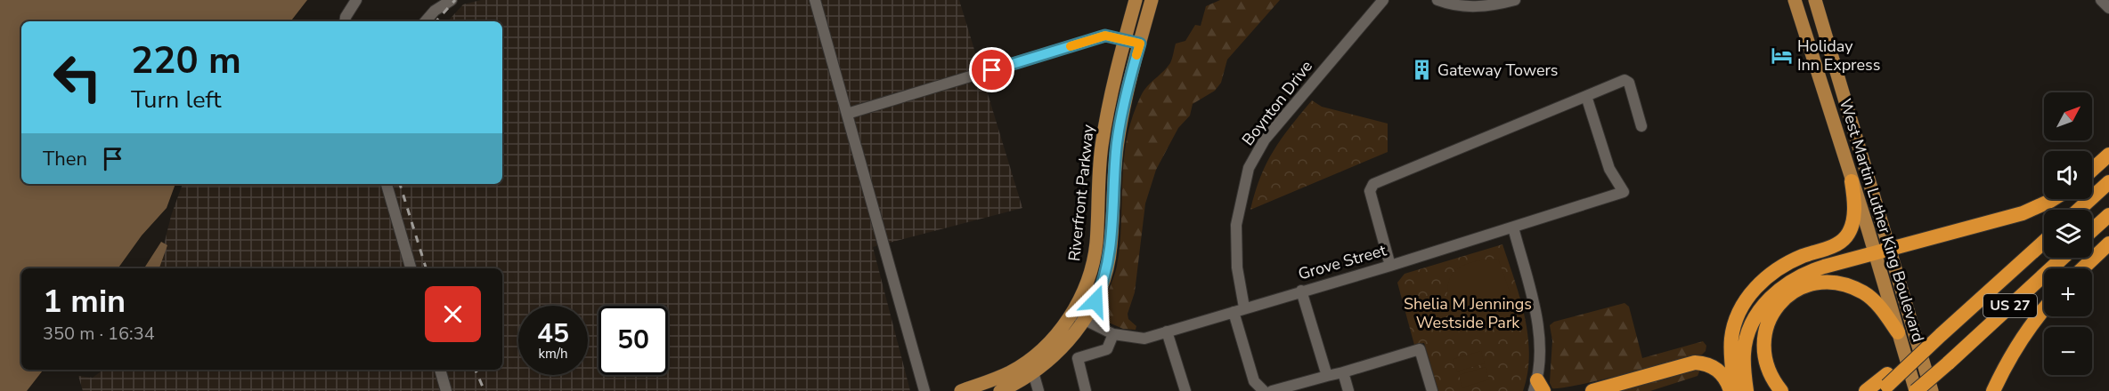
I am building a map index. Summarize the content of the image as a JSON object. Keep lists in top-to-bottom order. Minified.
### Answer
{"streets":{"highway":["US 27"],"main road":["Riverfront Parkway","West Martin Luther King Boulevard"],"street":["Boynton Drive","Grove Street"]},"crossings":[["Boynton Drive","Grove Street"],["Riverfront Parkway","Grove Street"],["West Martin Luther King Boulevard","US 27"]],"parks":["Shelia M Jennings Westside Park"],"places":{"hotel":["Holiday Inn Express"],"building":["Gateway Towers"]},"north":"top right","page":{"turn":["220 m","Turn left"],"map_buttons":["+","−"],"then":"Then","heading":["1 min","350 m · 16:34"],"speed":"45 km/h","limit":"50"}}
